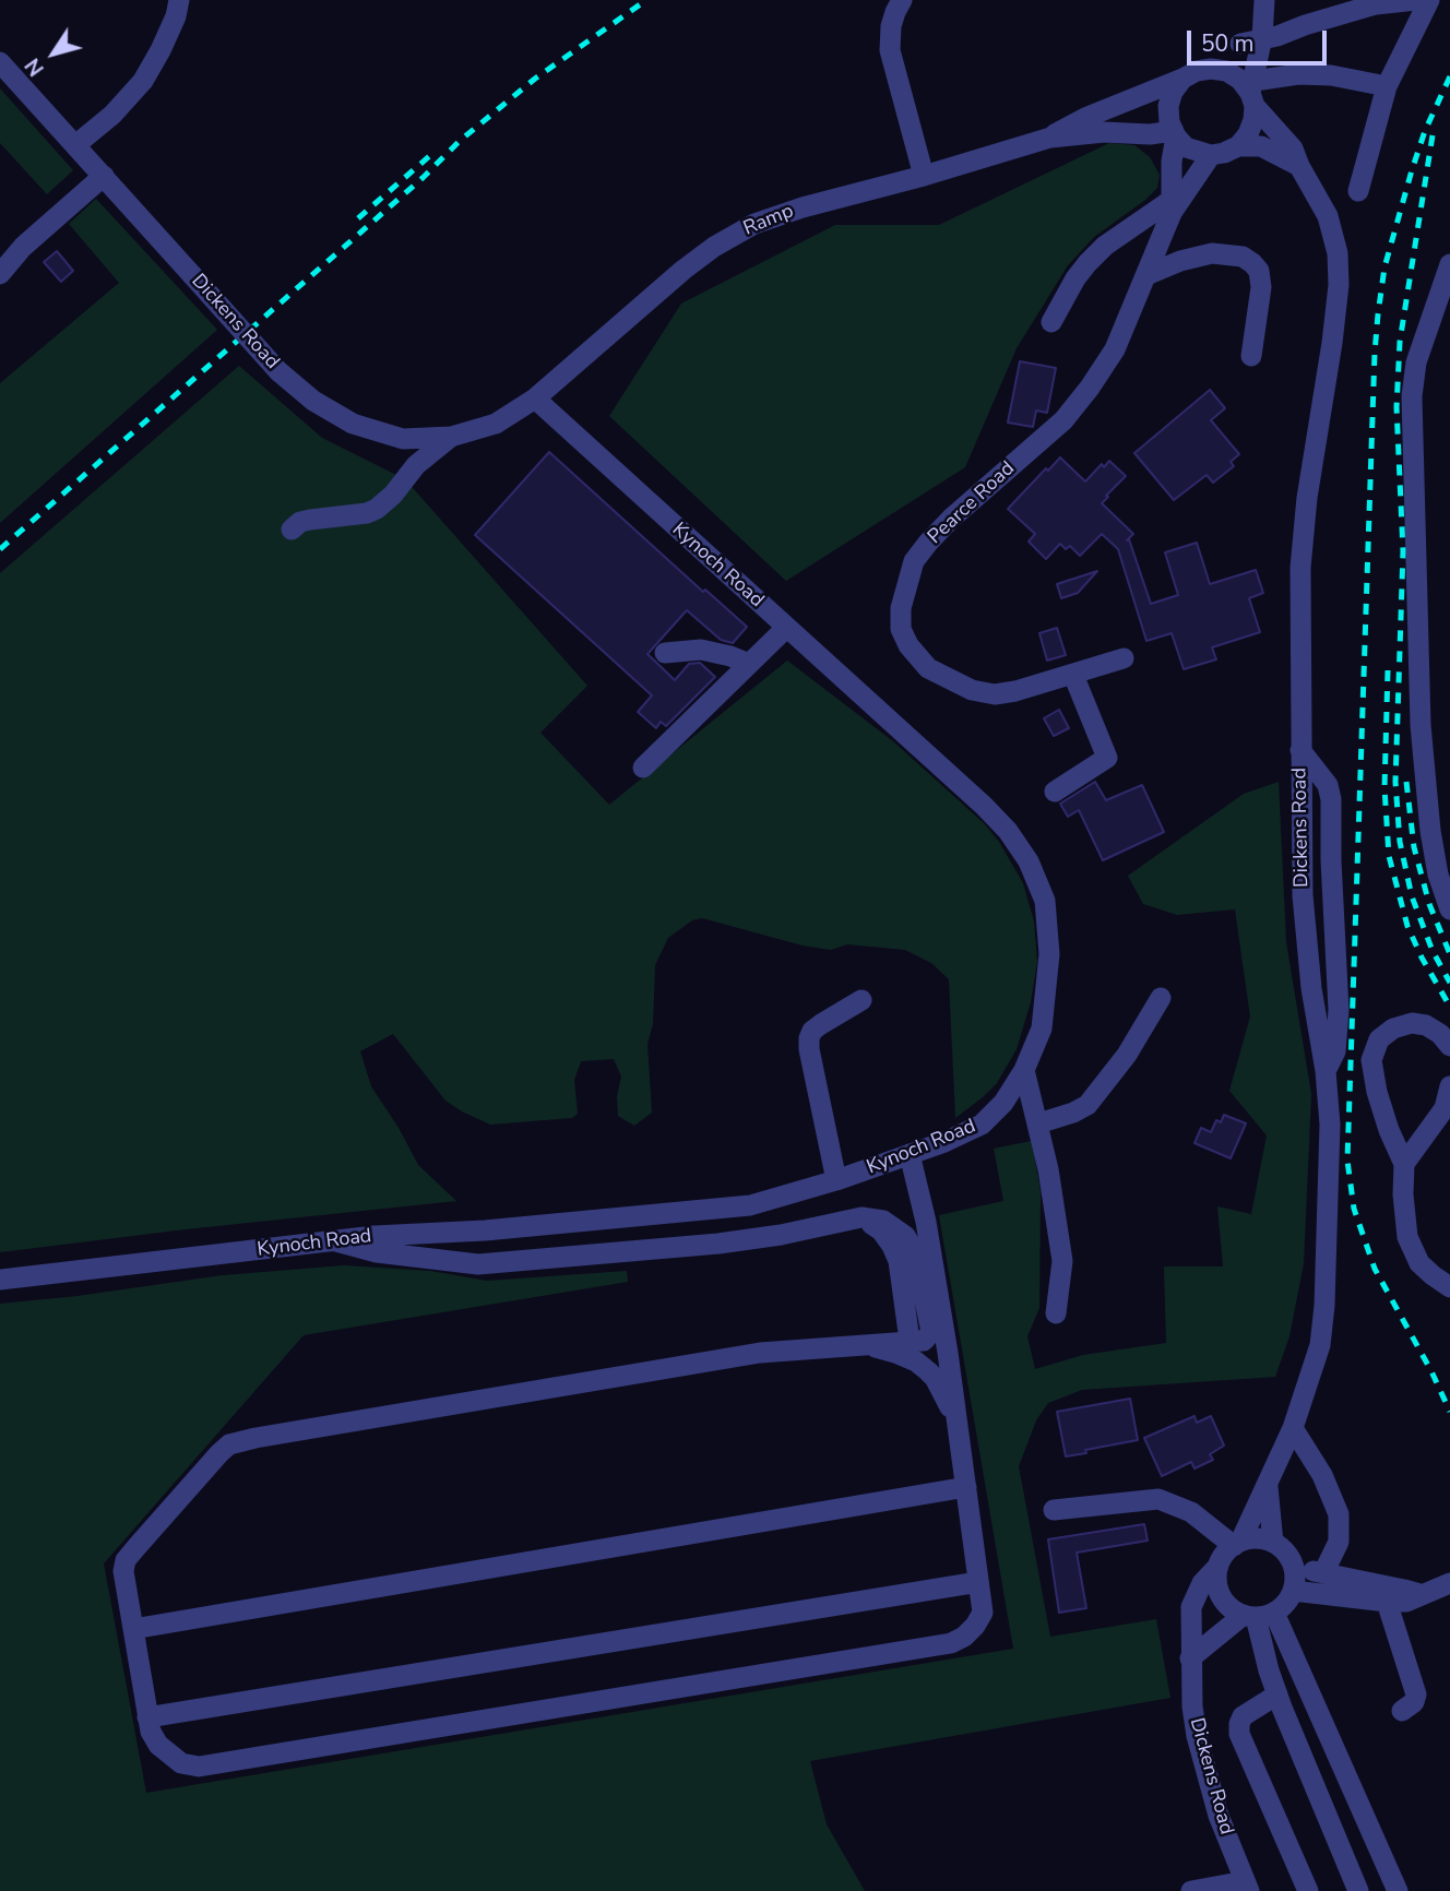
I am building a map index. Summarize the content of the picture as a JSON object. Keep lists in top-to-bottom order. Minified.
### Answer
{"streets":{"street":["Ramp","Dickens Road","Pearce Road","Kynoch Road"]},"crossings":[["Ramp","Dickens Road"],["Ramp","Pearce Road"],["Ramp","Kynoch Road"],["Dickens Road","Pearce Road"],["Dickens Road","Kynoch Road"]],"scale_bar":"50 m","north":"bottom left"}
